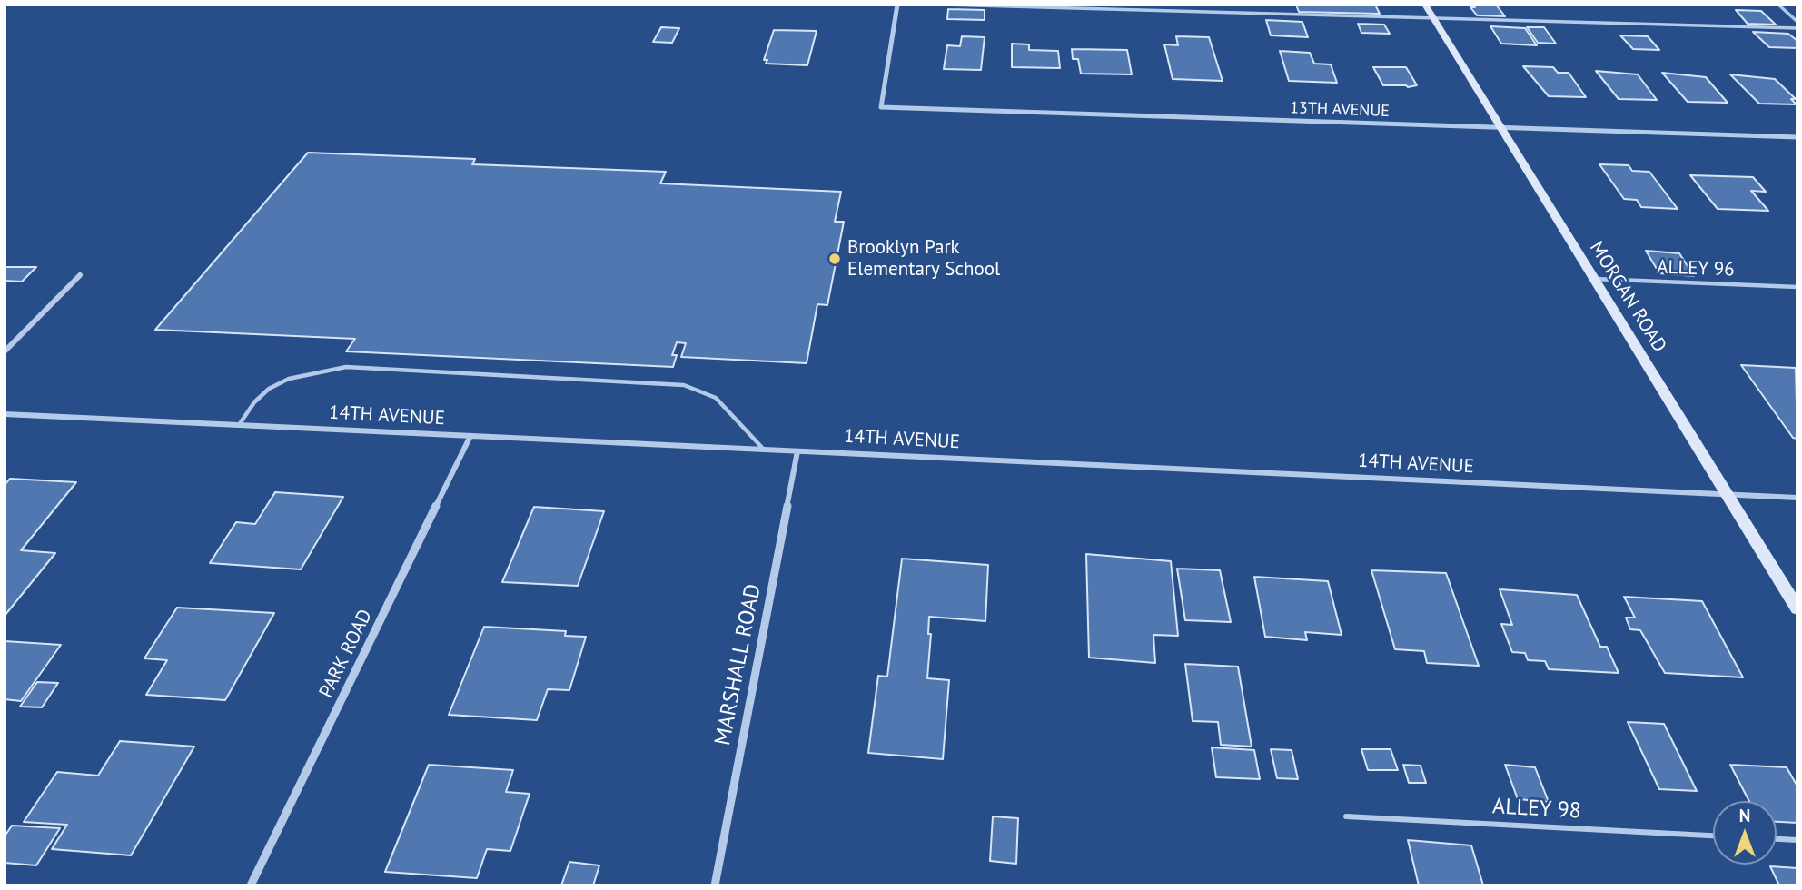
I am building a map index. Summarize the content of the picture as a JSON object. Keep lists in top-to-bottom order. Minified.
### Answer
{"streets":{"street":["13TH AVENUE","MORGAN ROAD","14TH AVENUE","PARK ROAD","MARSHALL ROAD"],"lane":["ALLEY 96","ALLEY 98"]},"crossings":[["13TH AVENUE","MORGAN ROAD"],["ALLEY 96","MORGAN ROAD"],["MORGAN ROAD","14TH AVENUE"],["14TH AVENUE","PARK ROAD"],["14TH AVENUE","MARSHALL ROAD"]],"places":["Brooklyn Park Elementary School"],"north":"top"}
